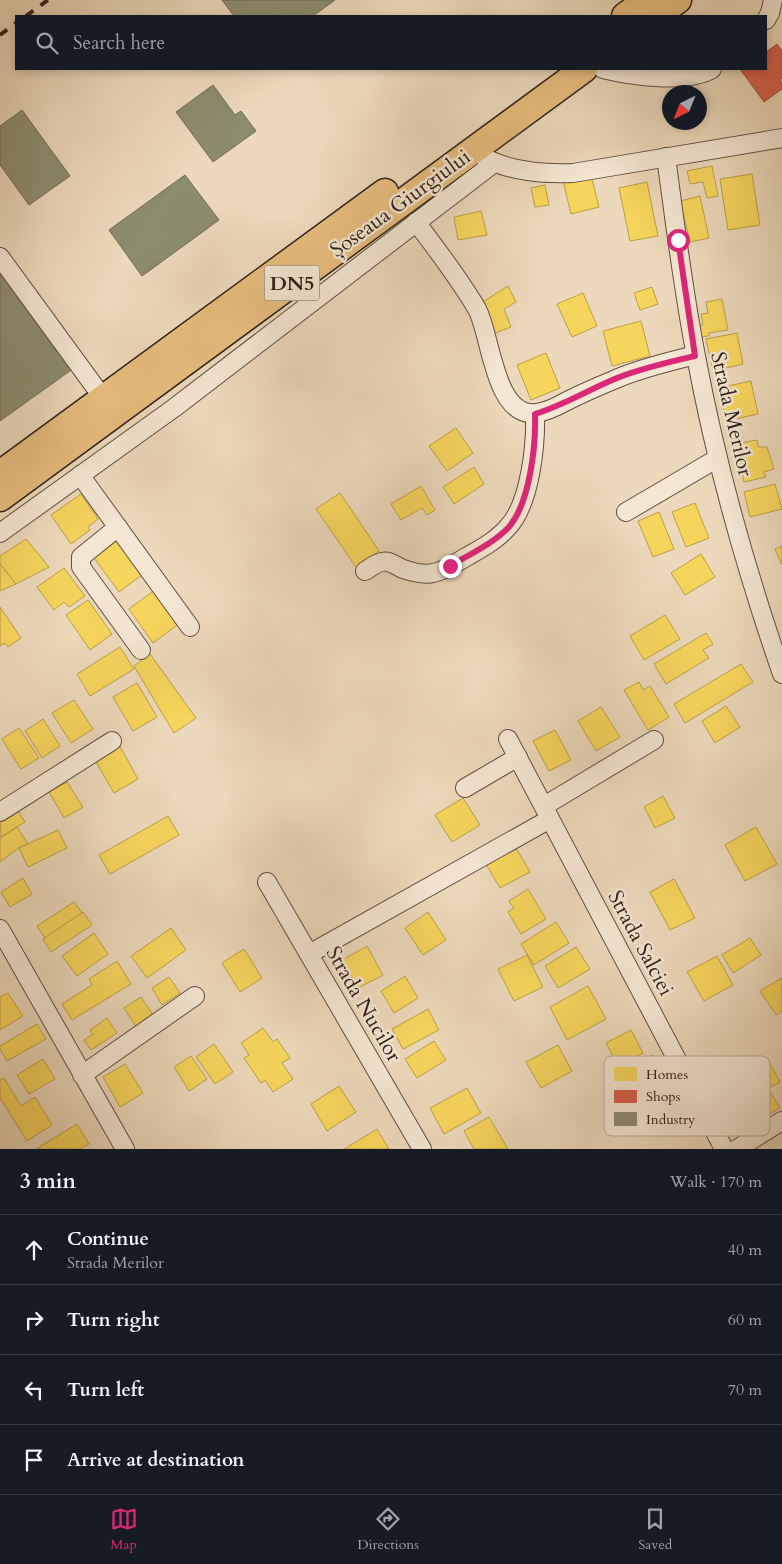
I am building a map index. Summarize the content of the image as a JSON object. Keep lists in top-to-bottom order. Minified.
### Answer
{"streets":{"highway":["Șoseaua Giurgiului","DN5"],"street":["Strada Merilor","Strada Salciei","Strada Nucilor"]},"legend":["Homes","Shops","Industry"],"north":"bottom left","page":{"search":"Search here","heading":["3 min","Walk · 170 m"],"list":[["Continue","Strada Merilor","40 m"],["Turn right","60 m"],["Turn left","70 m"],"Arrive at destination"],"nav":["Map","Directions","Saved"]}}
